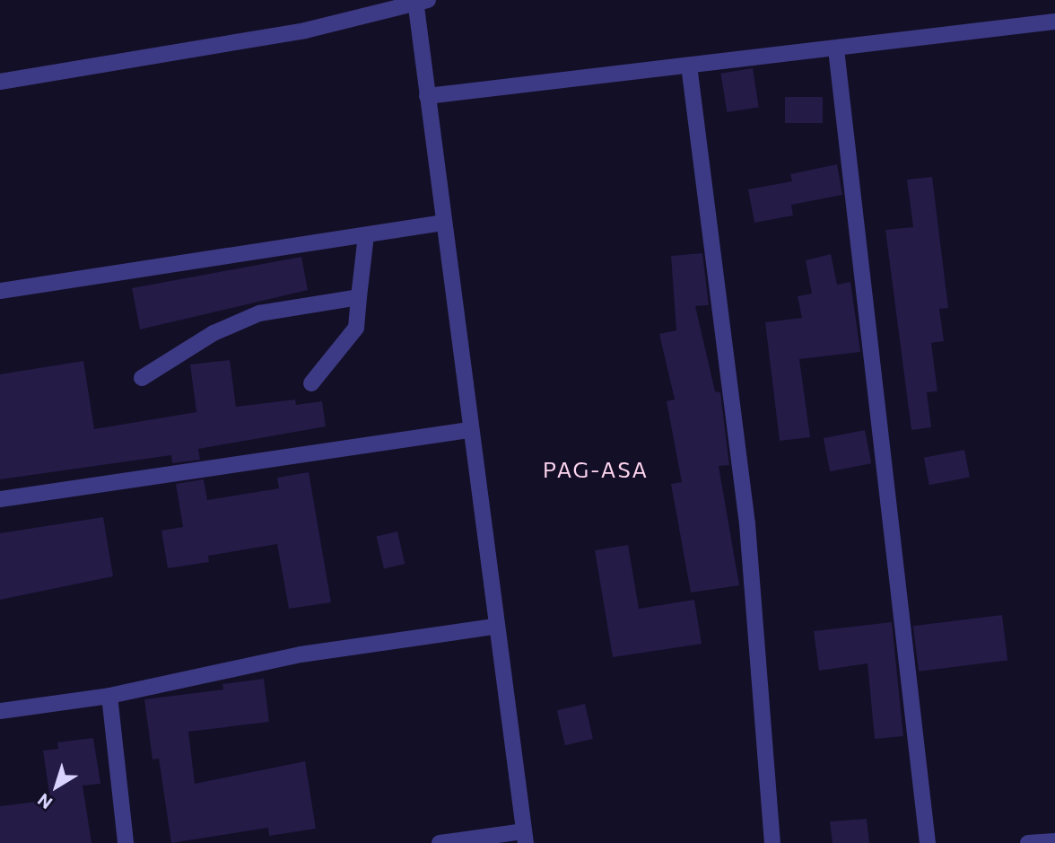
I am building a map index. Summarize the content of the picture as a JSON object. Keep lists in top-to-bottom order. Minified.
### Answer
{"districts":["PAG-ASA"],"north":"bottom left"}
